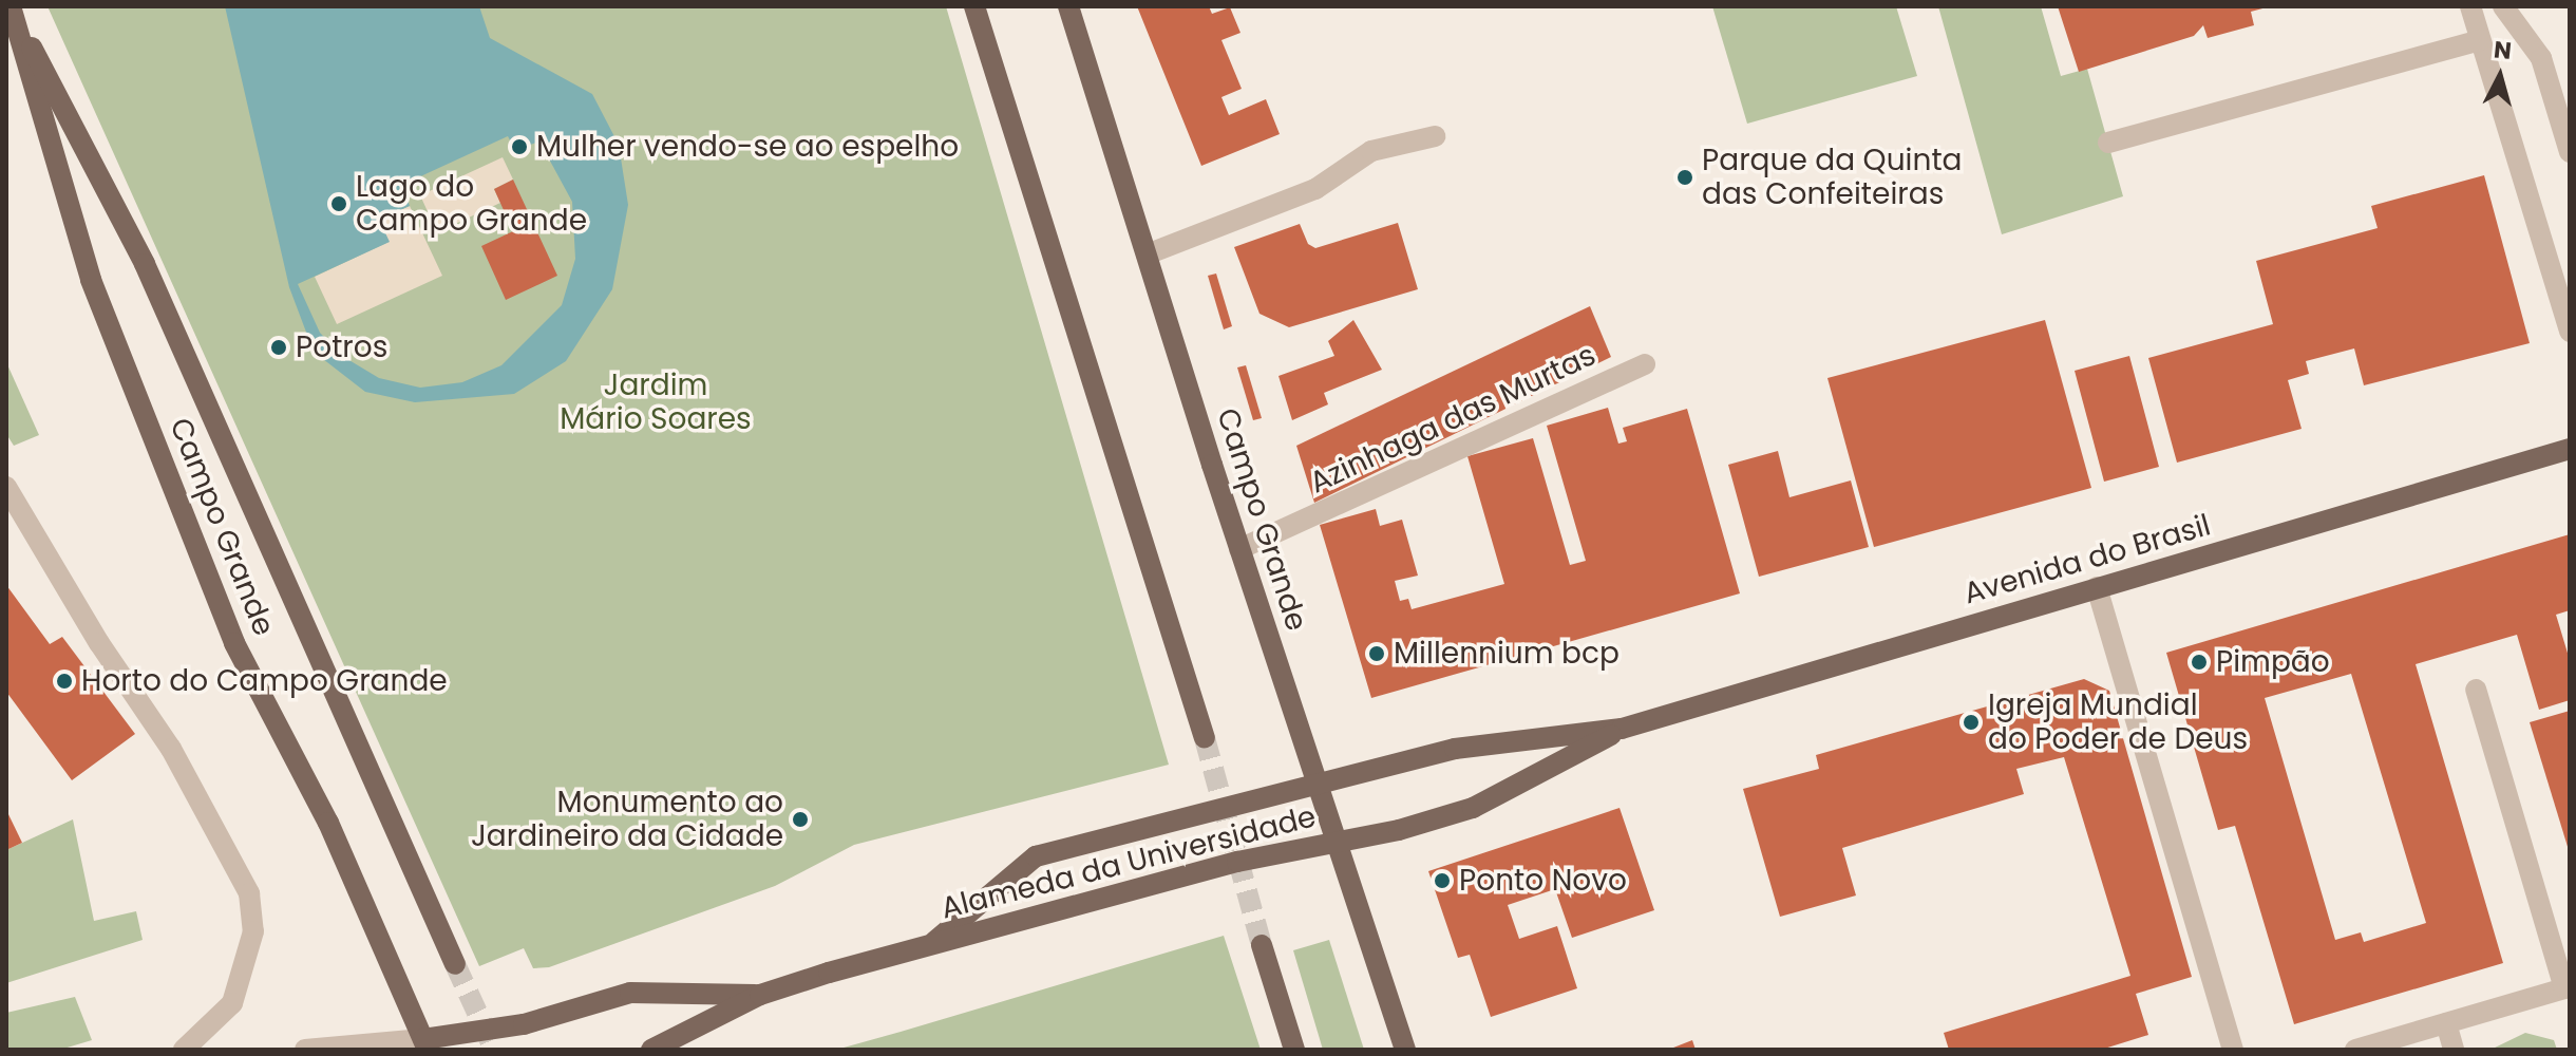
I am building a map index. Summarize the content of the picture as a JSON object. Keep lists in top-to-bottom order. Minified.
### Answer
{"streets":{"main road":["Campo Grande","Avenida do Brasil","Alameda da Universidade"],"street":["Azinhaga das Murtas"]},"crossings":[["Azinhaga das Murtas","Campo Grande"],["Campo Grande","Avenida do Brasil"],["Campo Grande","Alameda da Universidade"],["Avenida do Brasil","Alameda da Universidade"]],"parks":["Jardim Mário Soares"],"places":["Mulher vendo-se ao espelho","Parque da Quinta das Confeiteiras","Lago do Campo Grande","Potros","Millennium bcp","Pimpão","Horto do Campo Grande","Igreja Mundial do Poder de Deus","Monumento ao Jardineiro da Cidade","Ponto Novo"],"north":"top"}
